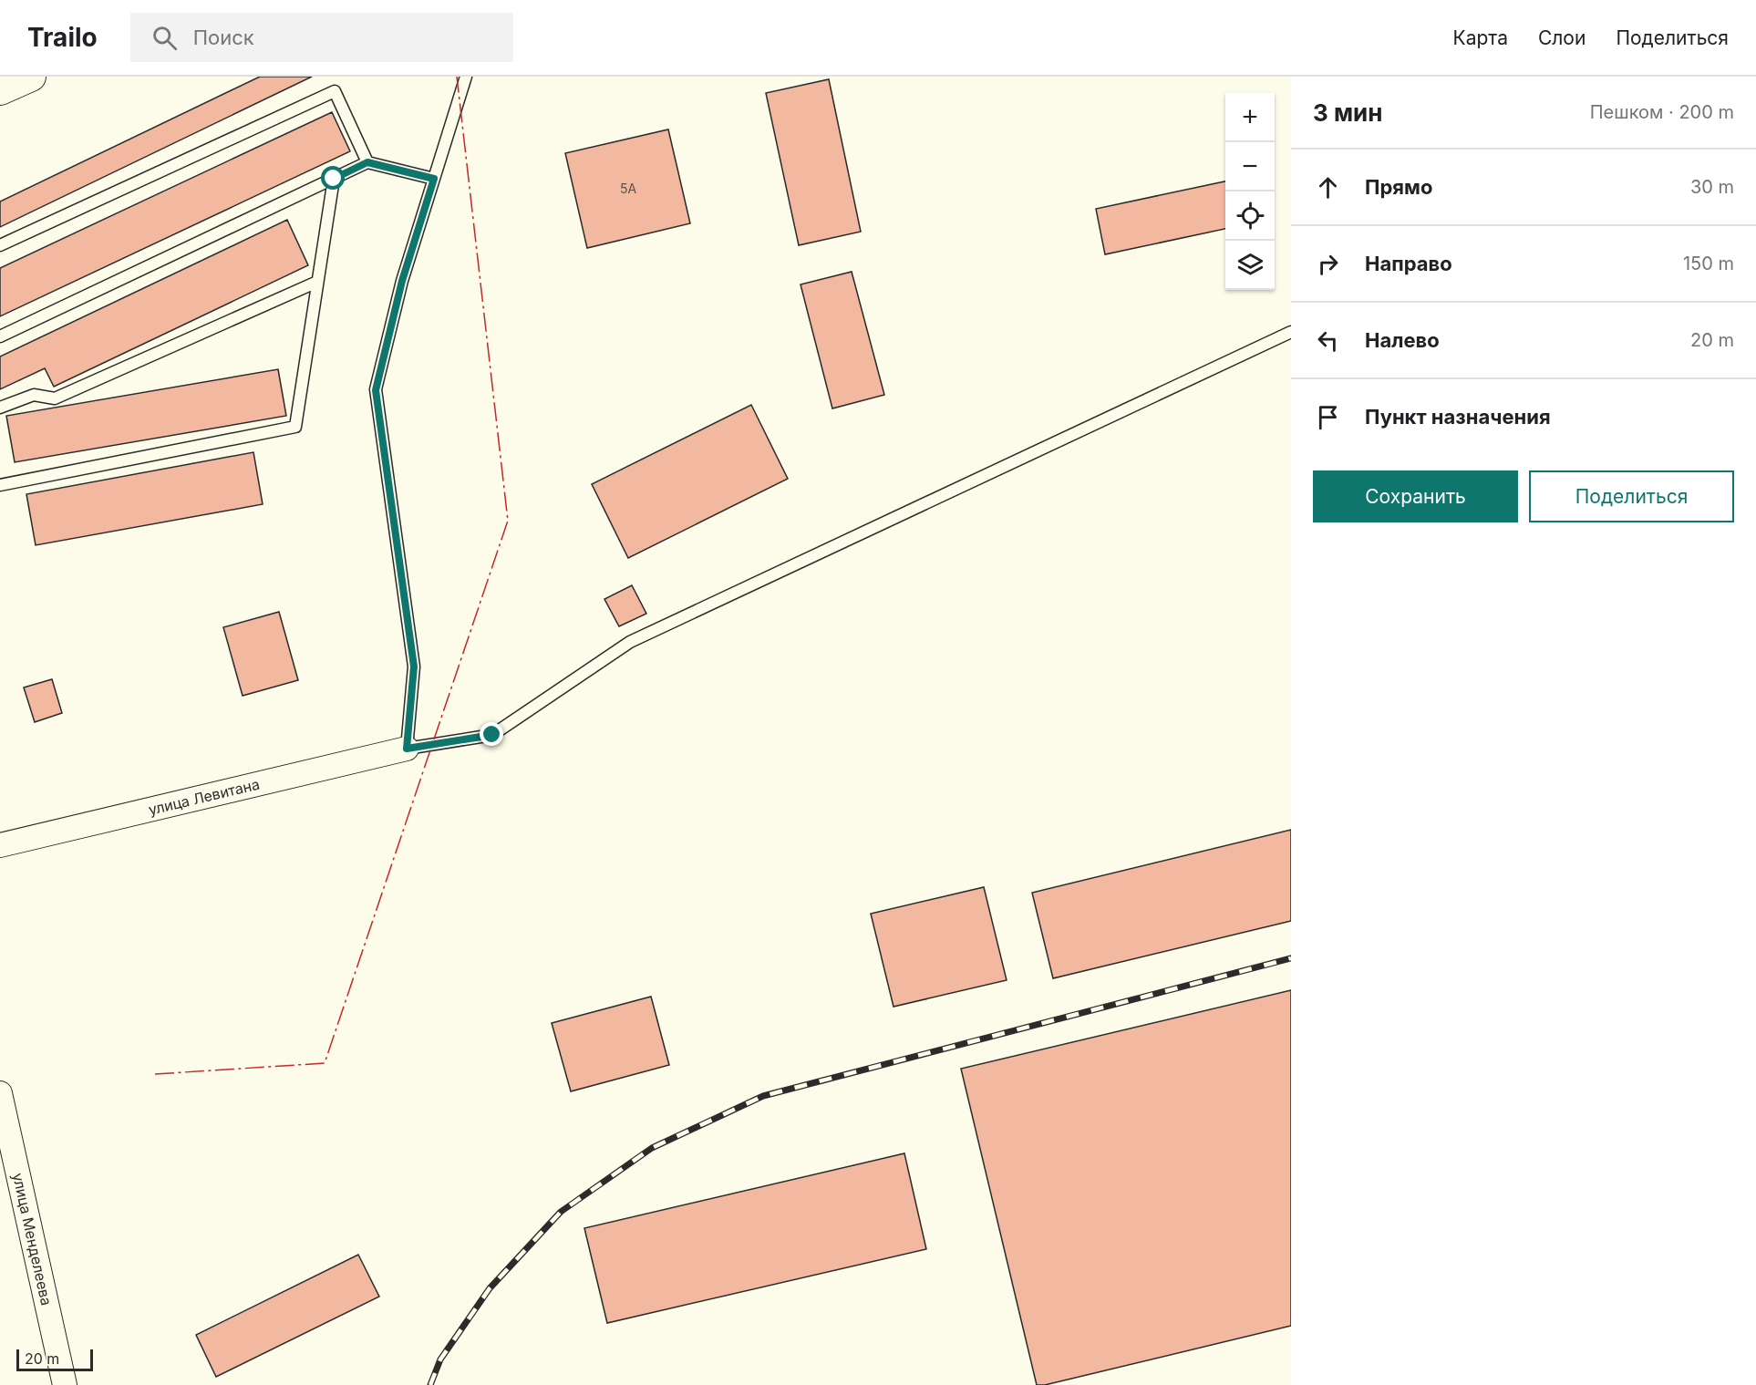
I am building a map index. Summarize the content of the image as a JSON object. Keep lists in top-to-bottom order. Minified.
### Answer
{"streets":{"street":["улица Левитана","улица Менделеева"]},"house_numbers":["5А"],"scale_bar":"20 m","page":{"header":"Trailo","search":"Поиск","nav":["Карта","Слои","Поделиться"],"heading":["3 мин","Пешком · 200 m"],"map_buttons":["+","−"],"list":[["Прямо","30 m"],["Направо","150 m"],["Налево","20 m"],"Пункт назначения"],"buttons":["Сохранить","Поделиться"],"scale":"20 m"}}
